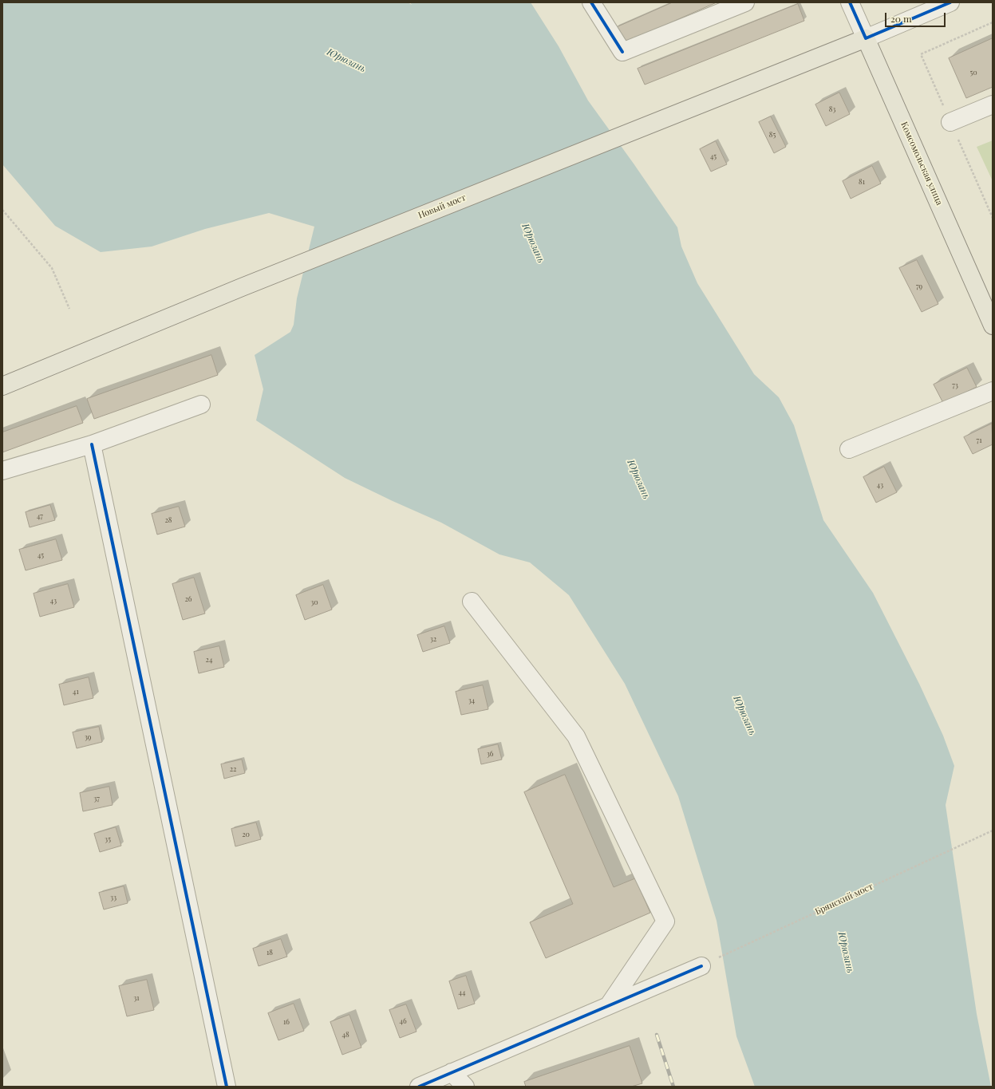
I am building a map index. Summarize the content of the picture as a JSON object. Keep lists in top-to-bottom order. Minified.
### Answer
{"streets":{"main road":["Комсомольская улица","Новый мост"],"path":["Брянский мост"]},"crossings":[["Комсомольская улица","Новый мост"]],"water":["Юрюзань"],"house_numbers":["50","83","85","45","81","79","73","71","43","47","28","45","26","43","30","32","24","41","34","39","36","22","37","20","35","33","18","44","31","46","16","48"],"scale_bar":"20 m"}
